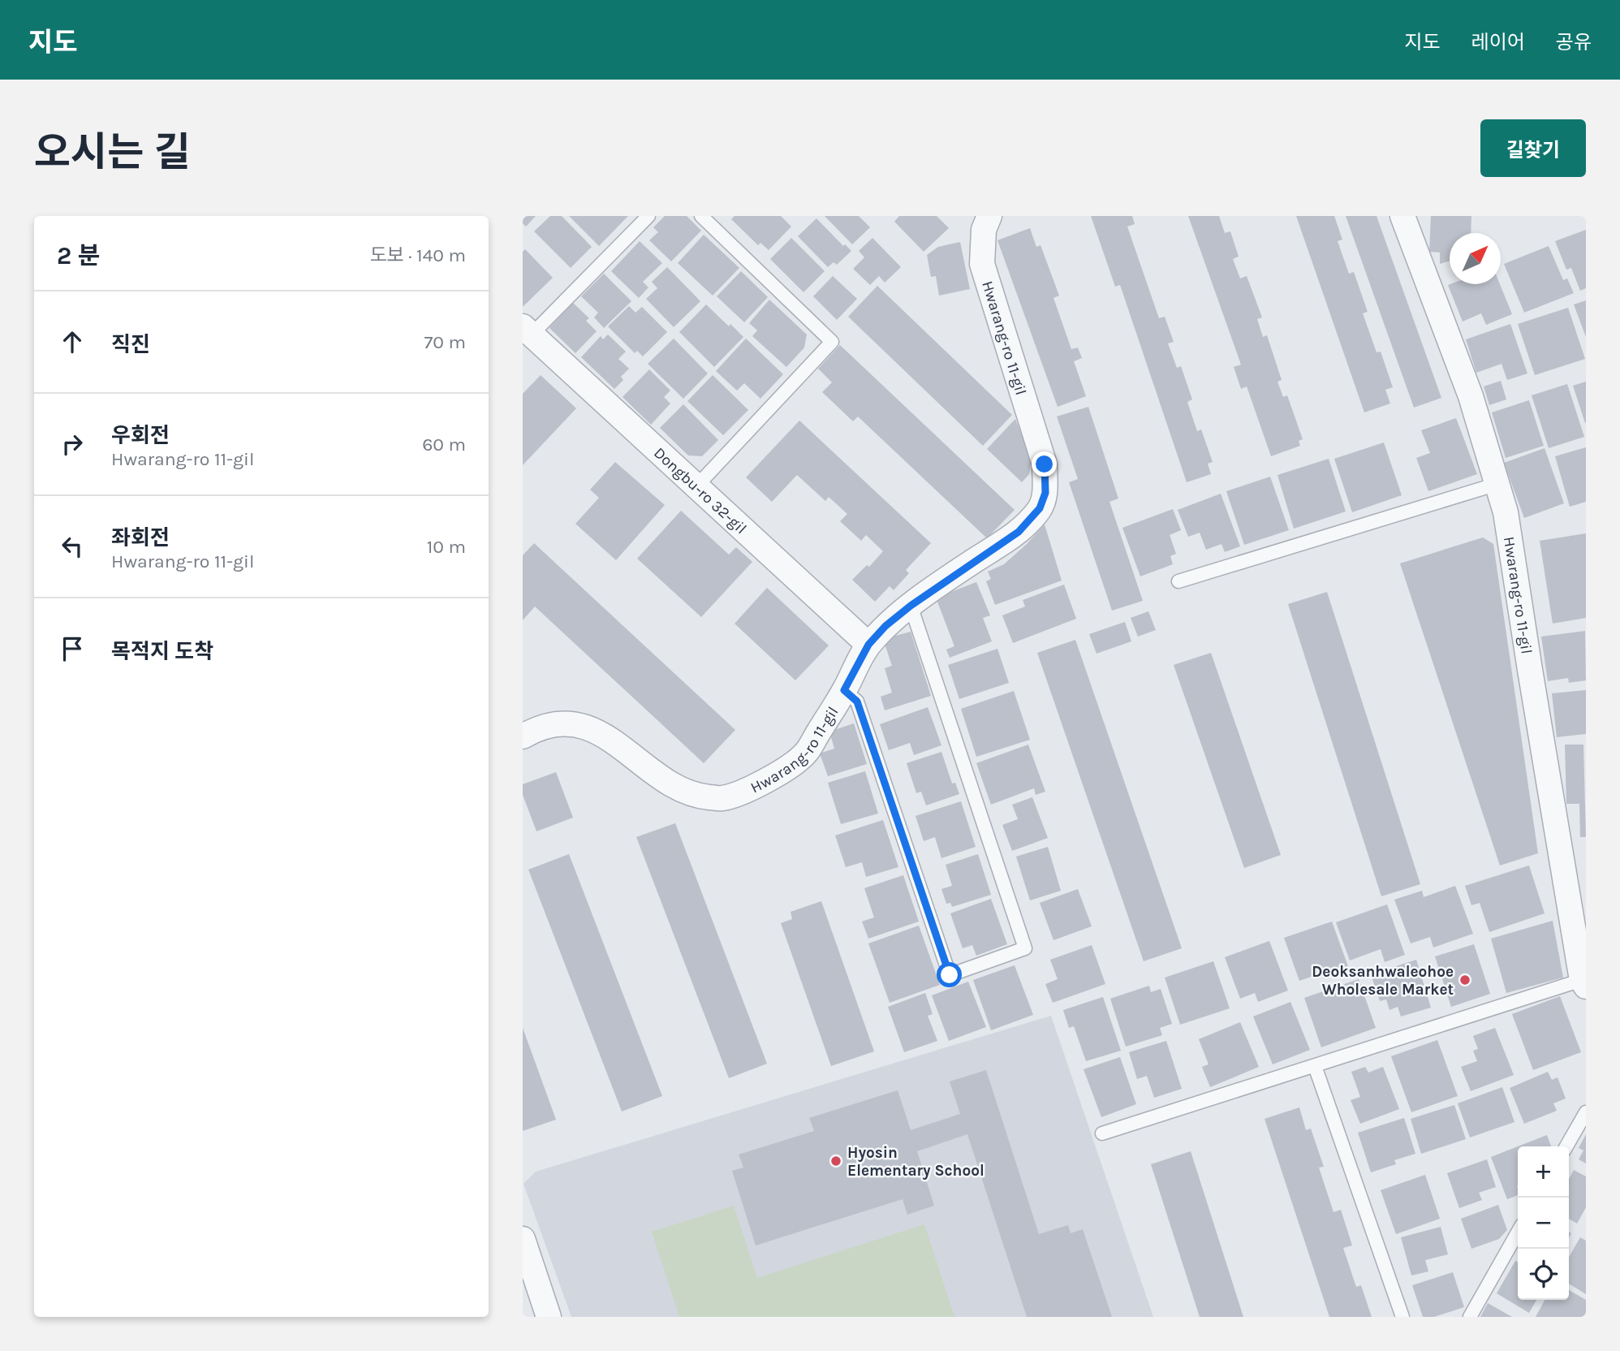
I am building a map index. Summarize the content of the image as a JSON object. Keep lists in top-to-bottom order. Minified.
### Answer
{"streets":{"street":["Hwarang-ro 11-gil","Dongbu-ro 32-gil"]},"crossings":[["Hwarang-ro 11-gil","Dongbu-ro 32-gil"]],"places":["Deoksanhwaleohoe Wholesale Market","Hyosin Elementary School"],"north":"top right","page":{"header":"지도","nav":["지도","레이어","공유"],"title":"오시는 길","buttons":"길찾기","heading":["2 분","도보 · 140 m"],"list":[["직진","70 m"],["우회전","Hwarang-ro 11-gil","60 m"],["좌회전","Hwarang-ro 11-gil","10 m"],"목적지 도착"],"map_buttons":["+","−"]}}
